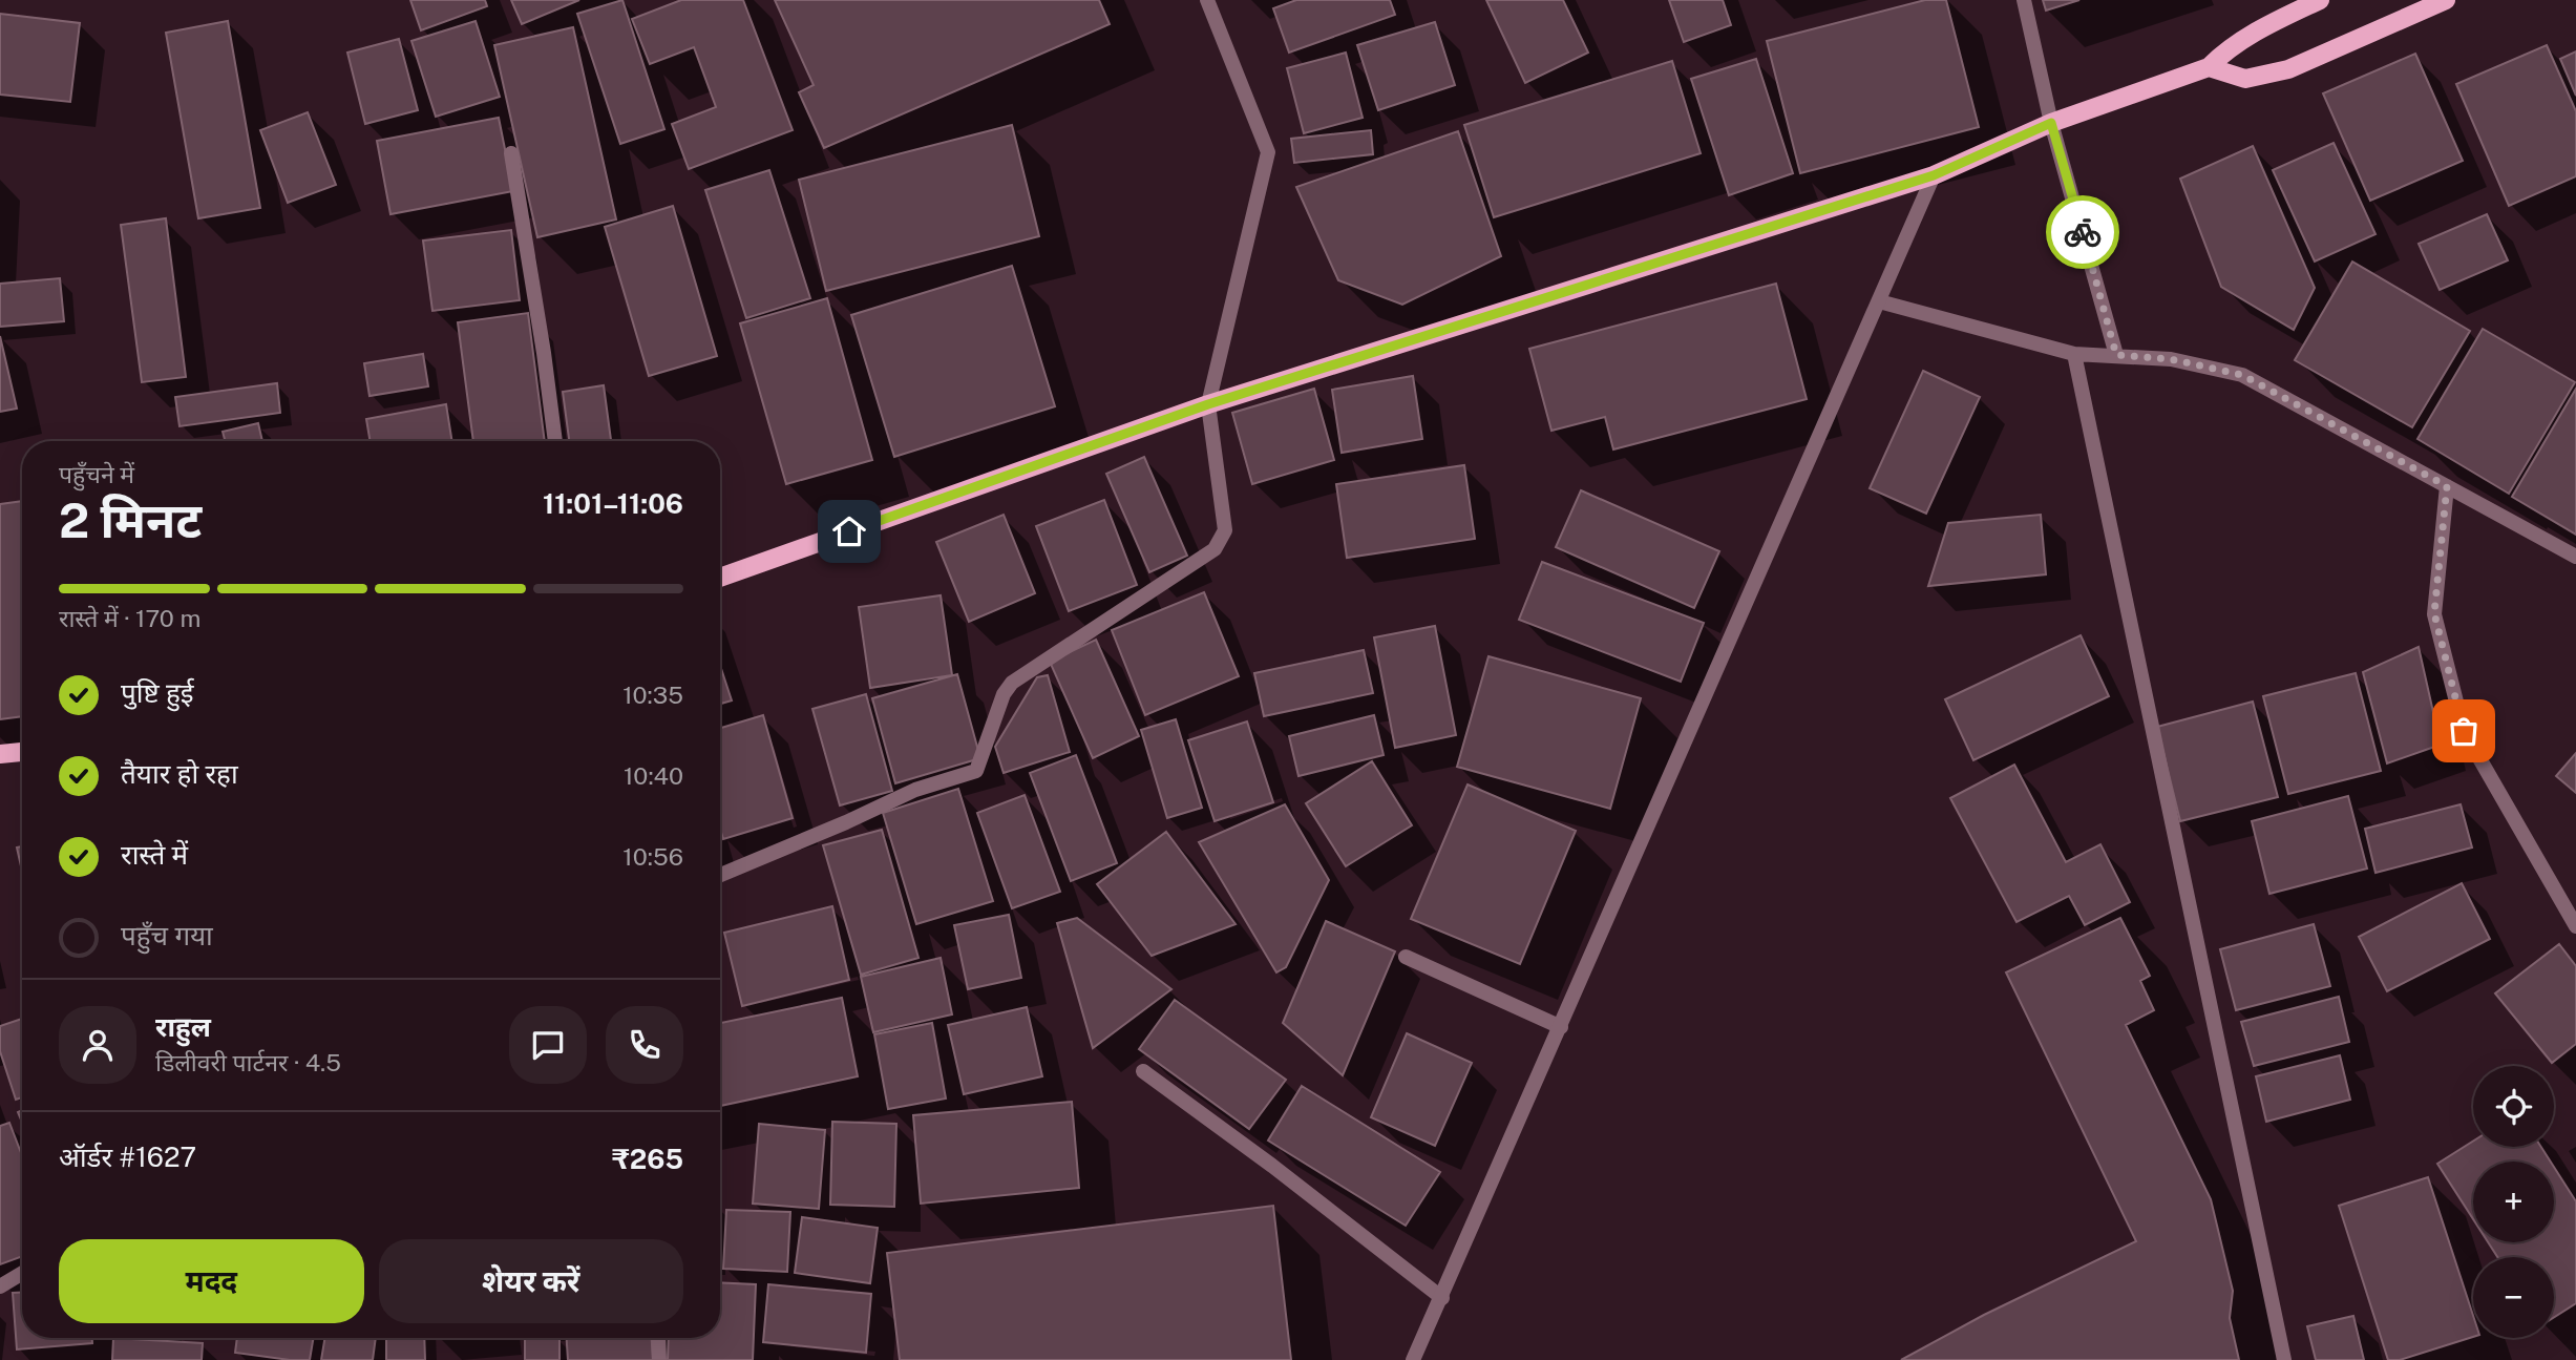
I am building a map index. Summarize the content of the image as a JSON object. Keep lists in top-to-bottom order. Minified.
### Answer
{"page":{"heading":["2 मिनट","पहुँचने में","11:01–11:06"],"panel":["राहुल","डिलीवरी पार्टनर · 4.5","ऑर्डर #1627","₹265"],"bar":"रास्ते में · 170 m","list":[["पुष्टि हुई","10:35"],["तैयार हो रहा","10:40"],["रास्ते में","10:56"],"पहुँच गया"],"map_buttons":["+","−"],"buttons":["मदद","शेयर करें"]}}
